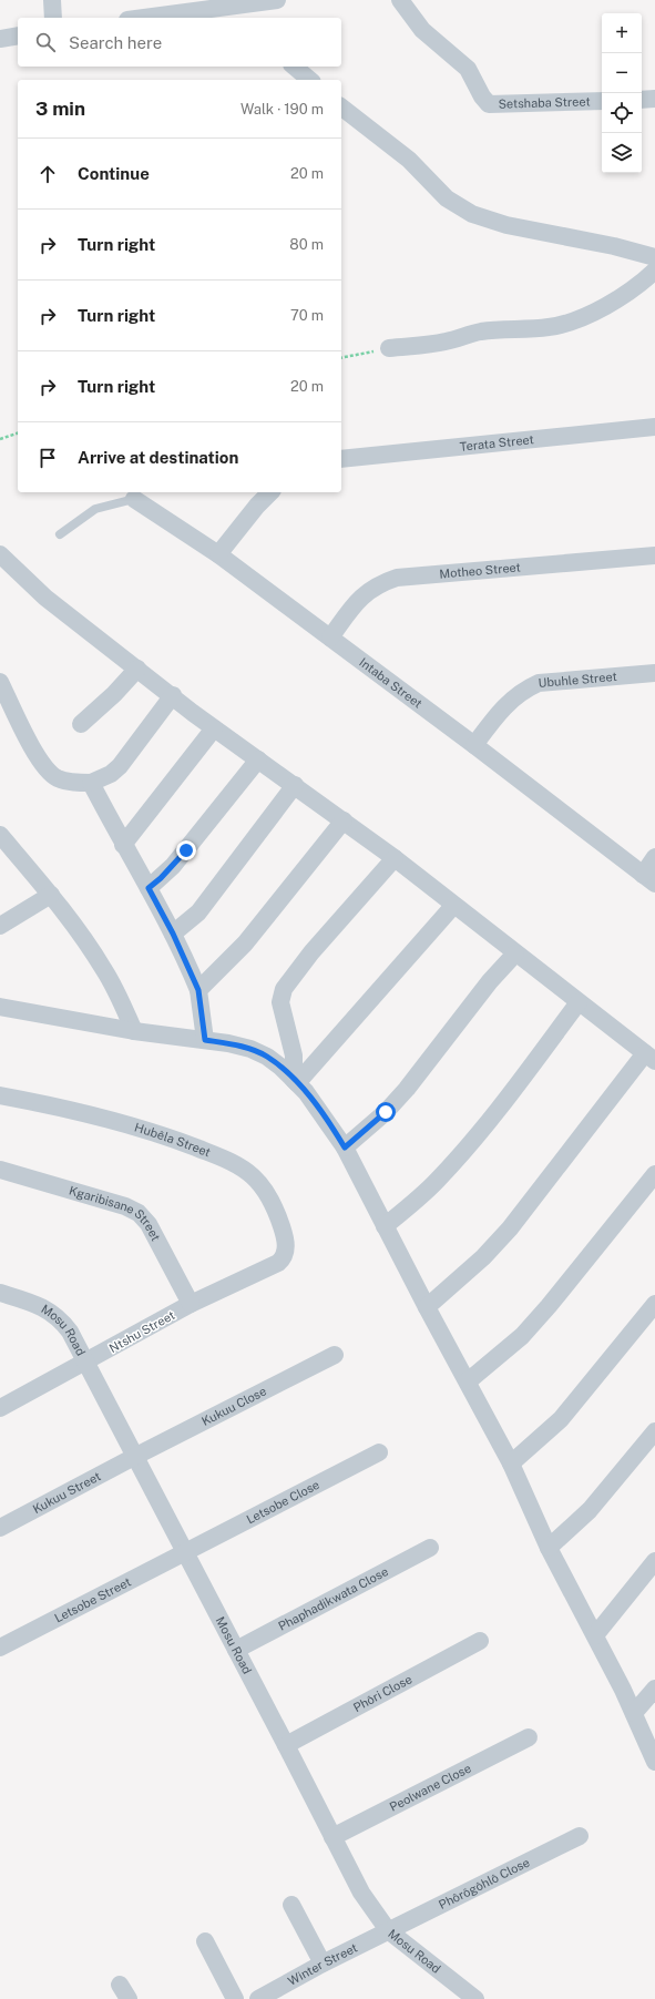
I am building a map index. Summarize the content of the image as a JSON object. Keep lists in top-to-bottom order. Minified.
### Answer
{"streets":{"street":["Setshaba Street","Terata Street","Motheo Street","Ubuhle Street","Intaba Street","Hubêla Street","Kgaribisane Street","Ntshu Street","Mosu Road","Kukuu Close","Kukuu Street","Letsobe Close","Phaphadikwata Close","Letsobe Street","Phôri Close","Peolwane Close","Phôrôgôhlô Close","Winter Street"]},"crossings":[["Motheo Street","Intaba Street"],["Ubuhle Street","Intaba Street"],["Hubêla Street","Ntshu Street"],["Kgaribisane Street","Ntshu Street"],["Ntshu Street","Mosu Road"],["Mosu Road","Kukuu Close"],["Mosu Road","Kukuu Street"],["Mosu Road","Letsobe Close"],["Mosu Road","Phaphadikwata Close"],["Mosu Road","Letsobe Street"],["Mosu Road","Phôri Close"],["Mosu Road","Peolwane Close"],["Mosu Road","Phôrôgôhlô Close"],["Mosu Road","Winter Street"],["Kukuu Close","Kukuu Street"],["Letsobe Close","Letsobe Street"],["Phôrôgôhlô Close","Winter Street"]],"page":{"map_buttons":["+","−"],"search":"Search here","heading":["3 min","Walk · 190 m"],"list":[["Continue","20 m"],["Turn right","80 m"],["Turn right","70 m"],["Turn right","20 m"],"Arrive at destination"]}}
